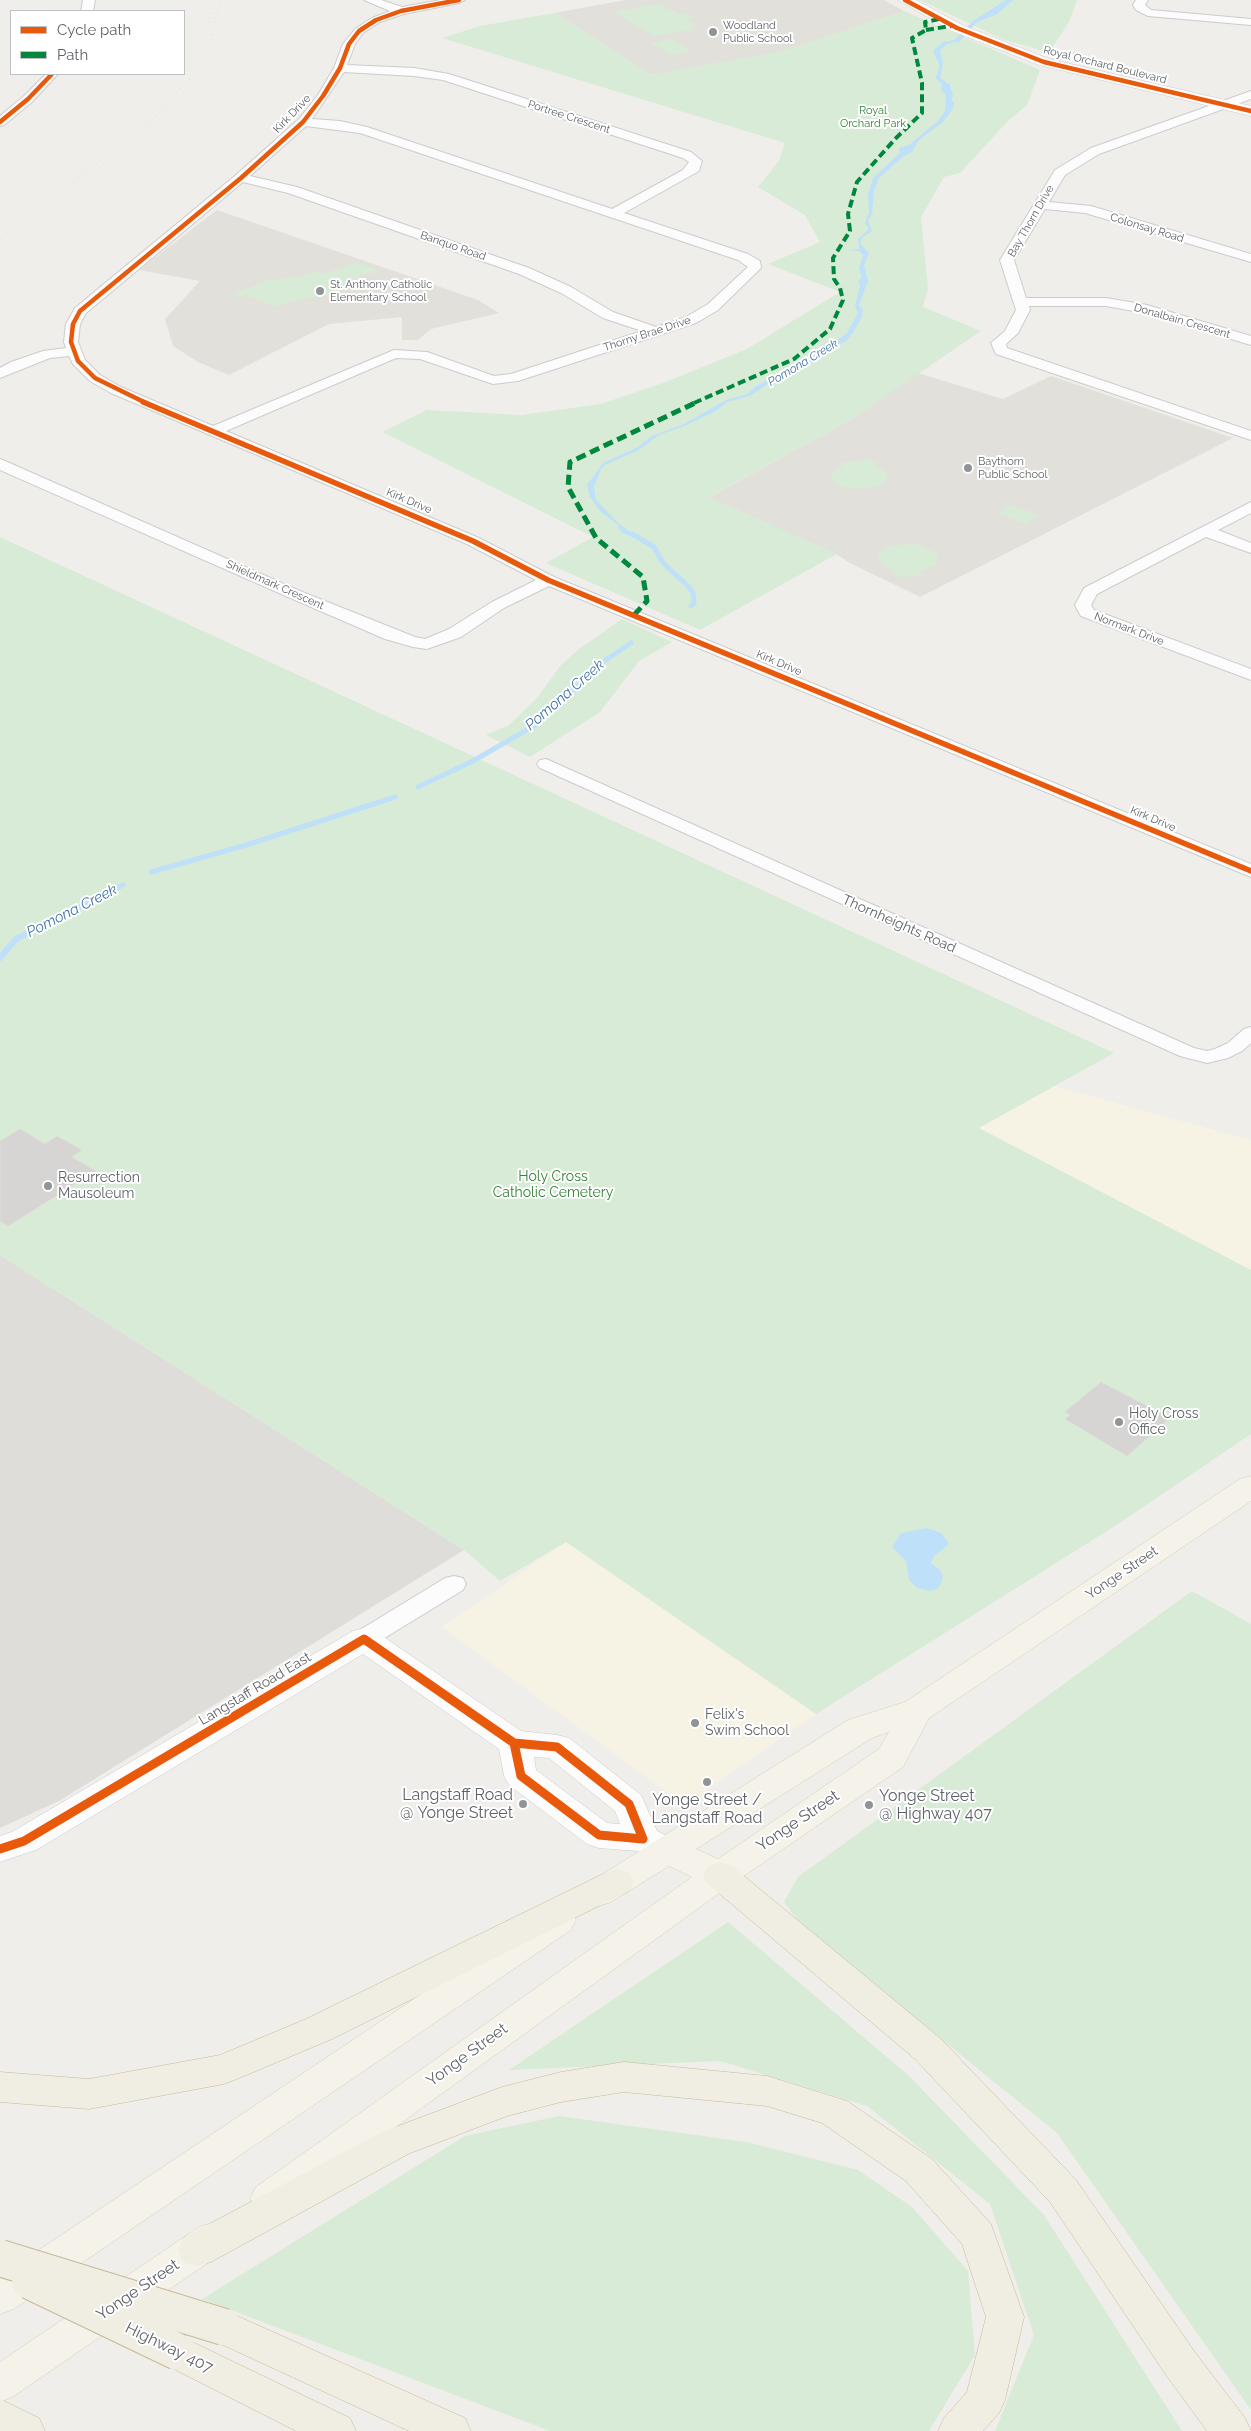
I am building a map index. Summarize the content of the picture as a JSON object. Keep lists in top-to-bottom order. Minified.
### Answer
{"streets":{"highway":["Highway 407"],"main road":["Yonge Street"],"street":["Royal Orchard Boulevard","Kirk Drive","Portree Crescent","Bay Thorn Drive","Colonsay Road","Banquo Road","Donalbain Crescent","Thorny Brae Drive","Shieldmark Crescent","Normark Drive","Thornheights Road","Langstaff Road East"]},"crossings":[["Royal Orchard Boulevard","Bay Thorn Drive"],["Kirk Drive","Portree Crescent"],["Kirk Drive","Banquo Road"],["Kirk Drive","Thorny Brae Drive"],["Kirk Drive","Shieldmark Crescent"],["Portree Crescent","Thorny Brae Drive"],["Bay Thorn Drive","Colonsay Road"],["Bay Thorn Drive","Donalbain Crescent"],["Banquo Road","Thorny Brae Drive"]],"water":["Pomona Creek"],"parks":["Royal Orchard Park","Holy Cross Catholic Cemetery"],"places":["Woodland Public School","St. Anthony Catholic Elementary School","Baythorn Public School","Resurrection Mausoleum","Holy Cross Office","Felix's Swim School","Yonge Street / Langstaff Road","Langstaff Road @ Yonge Street","Yonge Street @ Highway 407"],"legend":["Cycle path","Path"]}
